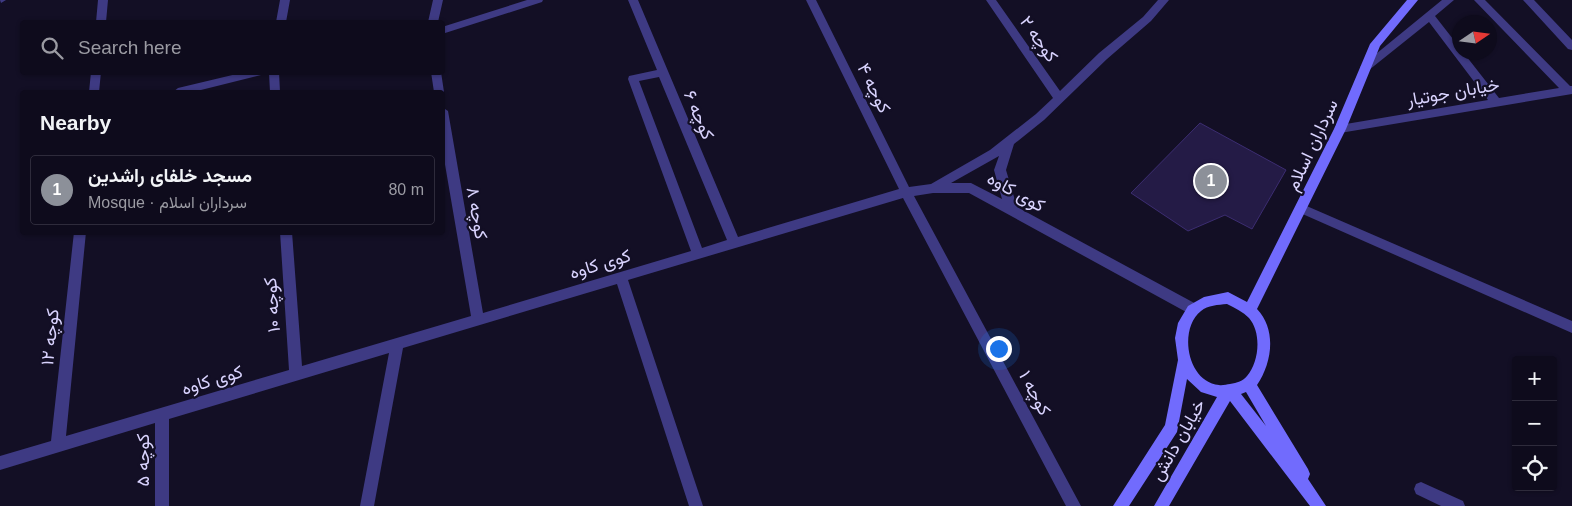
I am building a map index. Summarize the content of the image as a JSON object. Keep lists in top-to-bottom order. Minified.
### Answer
{"streets":{"street":["کوچه ۲","کوچه ۴","خیابان جوتیار","کوچه ۶","سرداران اسلام","کوی کاوه","کوچه ۸","کوچه ۱۰","کوچه ۱۲","کوچه ۱","خیابان دانش","کوچه ۵"]},"crossings":[["کوچه ۴","کوی کاوه"],["کوچه ۴","کوچه ۱"],["خیابان جوتیار","سرداران اسلام"],["کوچه ۶","کوی کاوه"],["سرداران اسلام","کوی کاوه"],["سرداران اسلام","خیابان دانش"],["کوی کاوه","کوچه ۸"],["کوی کاوه","کوچه ۱۰"],["کوی کاوه","کوچه ۱۲"],["کوی کاوه","کوچه ۱"],["کوی کاوه","خیابان دانش"],["کوی کاوه","کوچه ۵"]],"north":"right","page":{"search":"Search here","heading":"Nearby","list":[{"mark":"1","name":"مسجد خلفای راشدین","note":"Mosque · سرداران اسلام","value":"80 m"}],"pins":"1","map_buttons":["+","−"]}}
